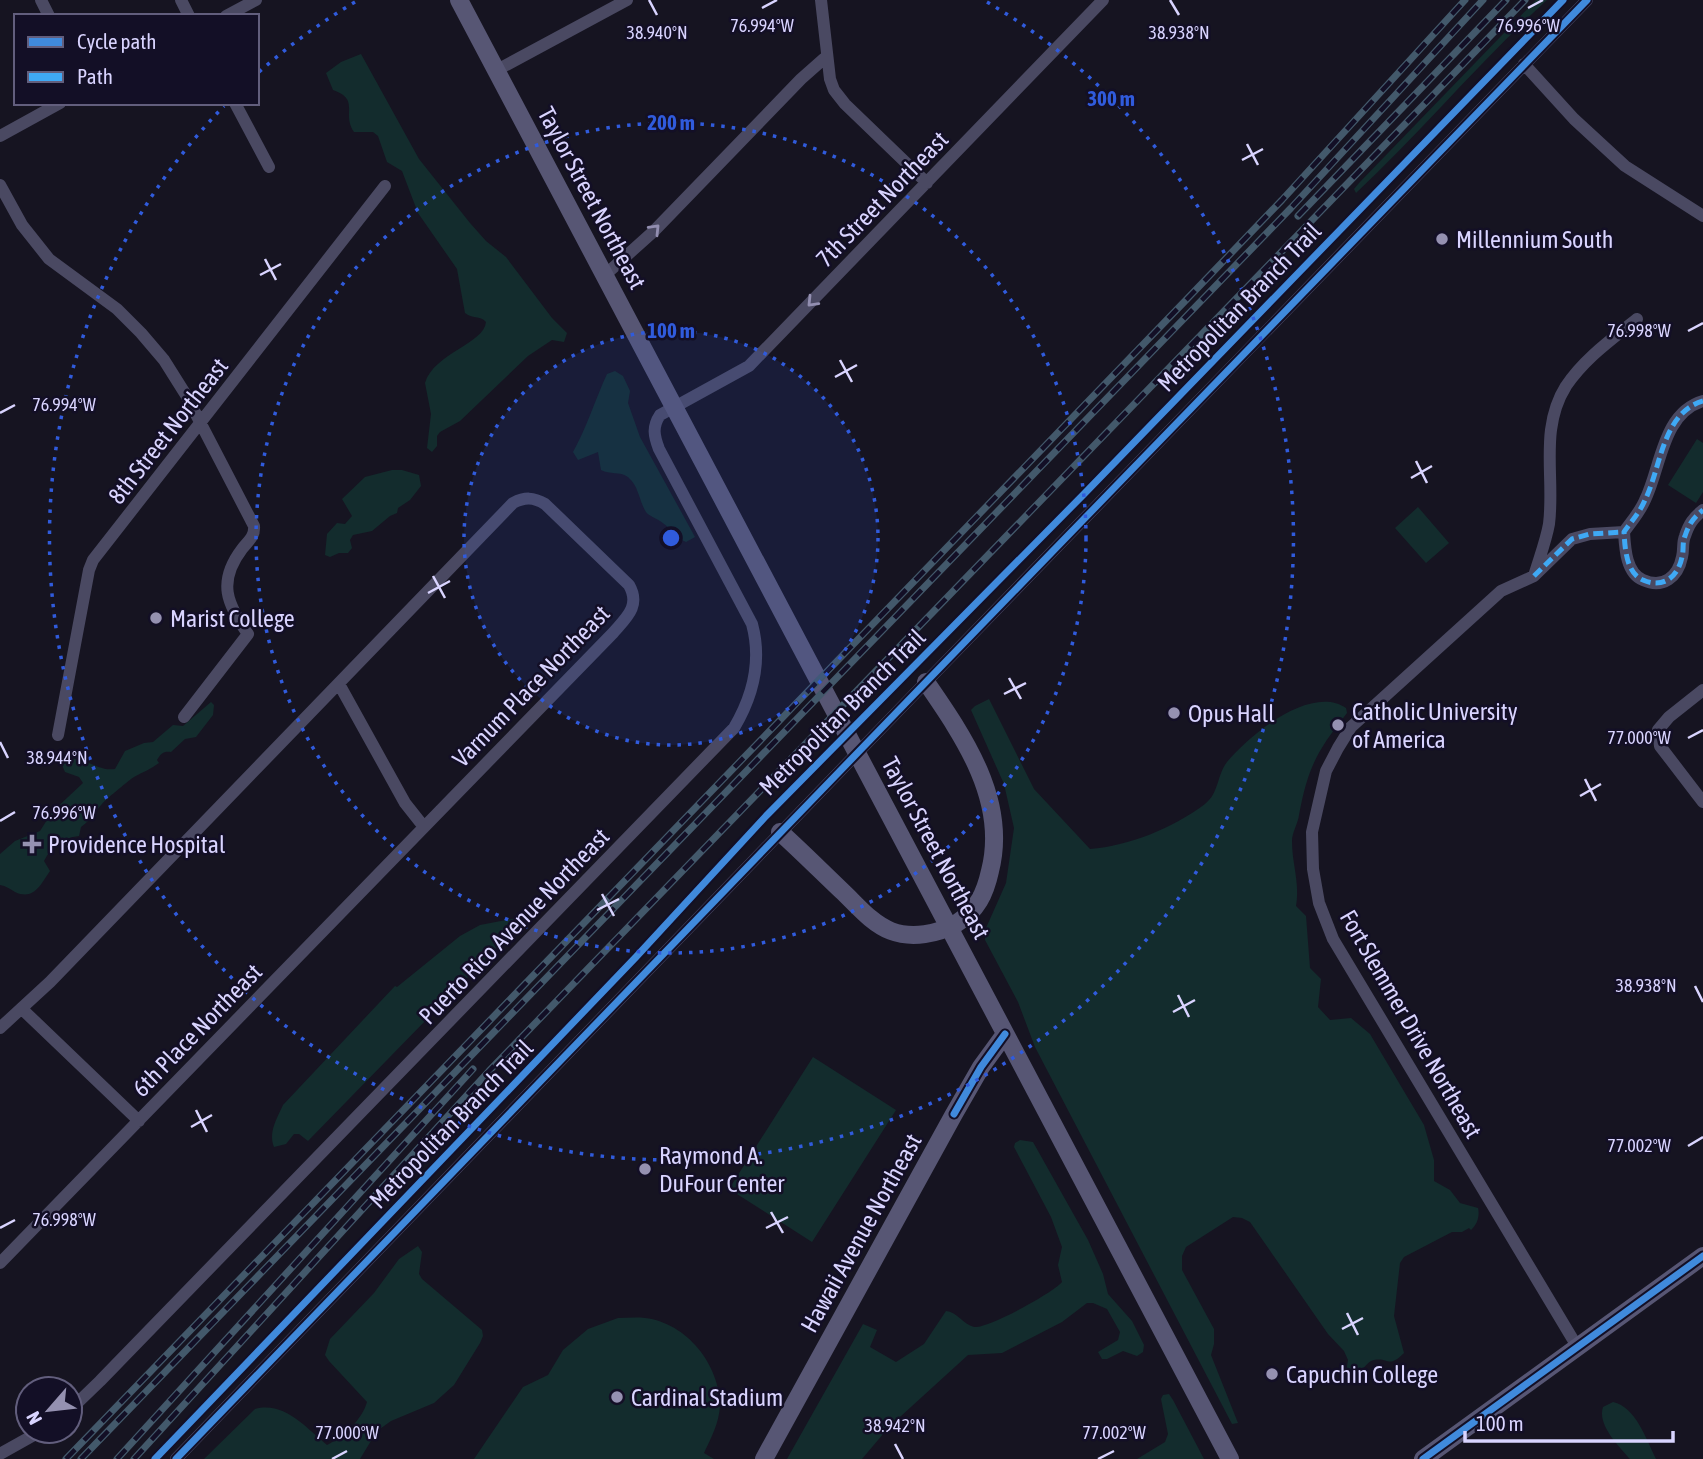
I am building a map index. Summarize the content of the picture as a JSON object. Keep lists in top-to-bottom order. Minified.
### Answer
{"streets":{"main road":["Taylor Street Northeast","Hawaii Avenue Northeast"],"street":["7th Street Northeast","8th Street Northeast","Varnum Place Northeast","Puerto Rico Avenue Northeast","Fort Slemmer Drive Northeast","6th Place Northeast"],"cycle path":["Metropolitan Branch Trail"]},"crossings":[["Taylor Street Northeast","7th Street Northeast"],["Taylor Street Northeast","Puerto Rico Avenue Northeast"],["Taylor Street Northeast","Hawaii Avenue Northeast"],["7th Street Northeast","Puerto Rico Avenue Northeast"],["Varnum Place Northeast","6th Place Northeast"]],"one_way":["7th Street Northeast"],"places":{"other":["Millennium South","Marist College","Opus Hall","Catholic University of America","Raymond A. DuFour Center","Capuchin College","Cardinal Stadium"],"health":["Providence Hospital"]},"legend":["Cycle path","Path"],"scale_bar":"100 m","north":"bottom left","coordinates":["76.994°W","76.996°W","38.940°N","38.938°N","76.998°W","77.000°W","38.944°N","77.002°W","38.942°N"],"rings":["300 m","200 m","100 m"]}
